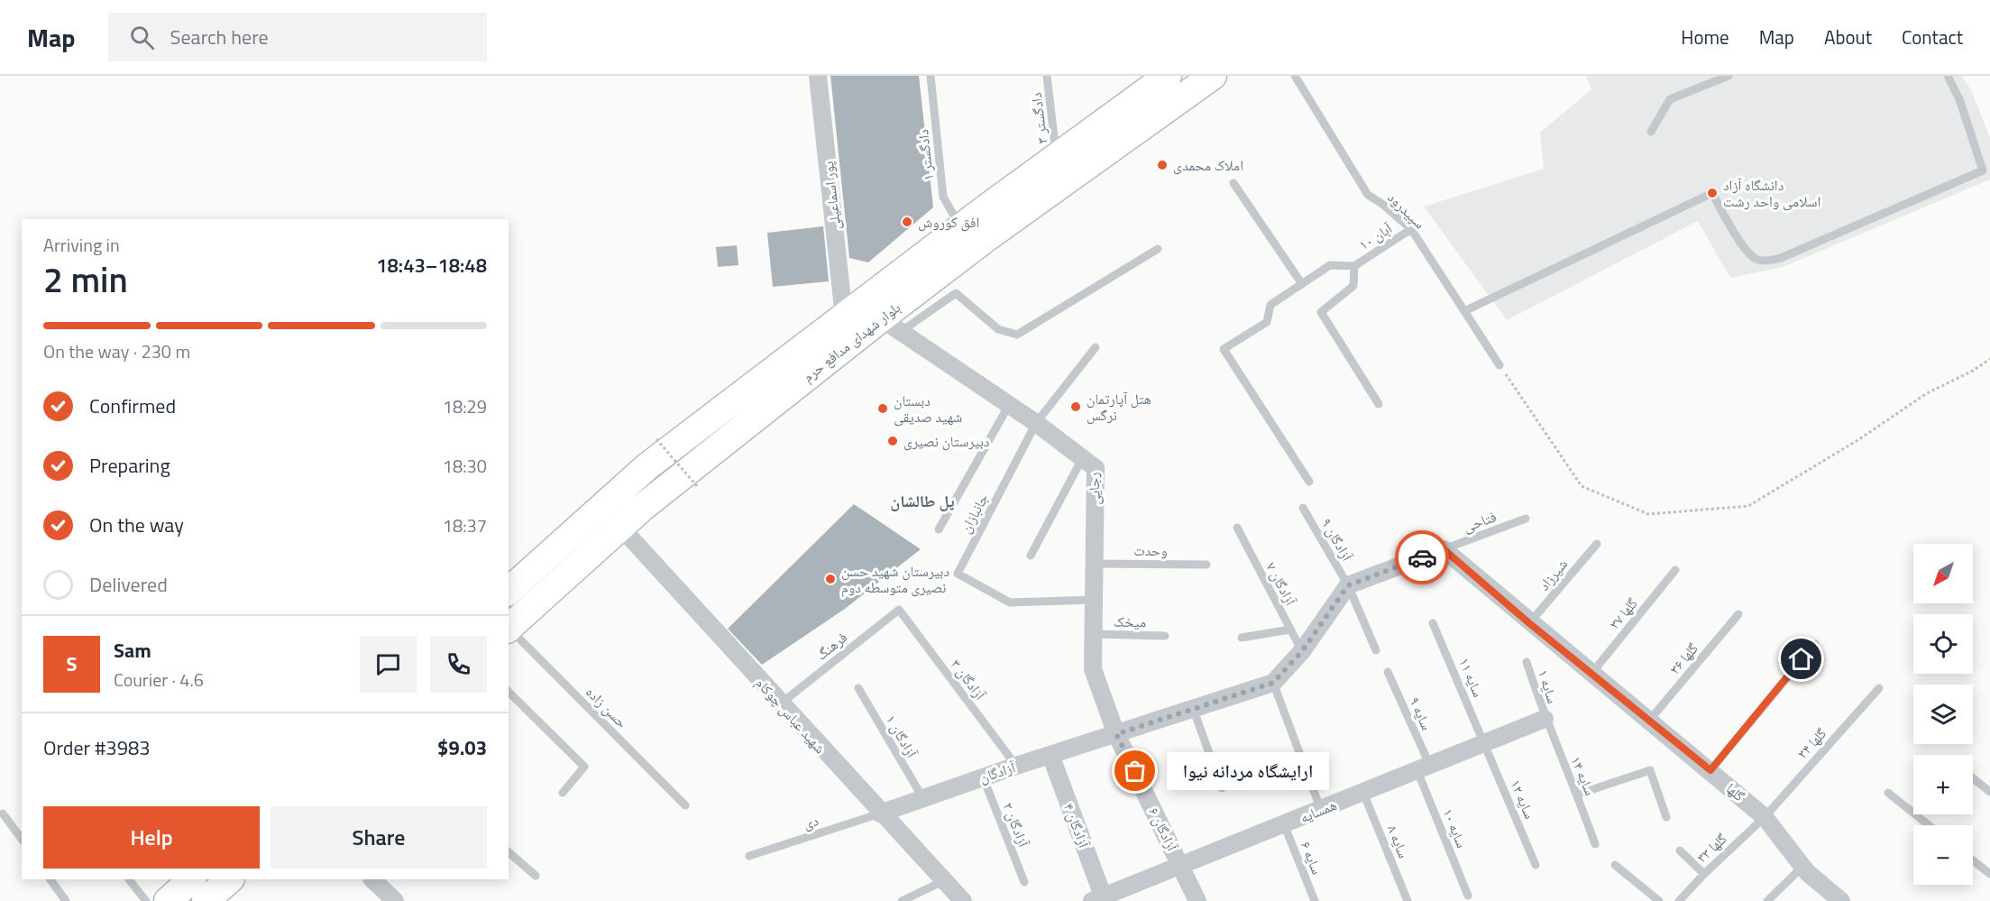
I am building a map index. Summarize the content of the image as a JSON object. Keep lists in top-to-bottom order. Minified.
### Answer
{"streets":{"main road":["بلوار شهدای مدافع حرم"],"street":["پور اسماعیلی","رجایی","شهید عباس چوکام","آزادگان","گلها","همسایه","آزادگان ۴","آزادگان ۶"],"lane":["دادگستر ۳","دادگستر ۱","سپیدرود","آبان ۱۰","جانبازان","فتاحی","آزادگان ۹","وحدت","شیرزاد","آزادگان ۷","گلها ۳۷","میخک","فرهنگ","گلها ۳۶","سایه ۱۱","آزادگان ۳","سایه ۱","حسن زاده","سایه ۹","آزادگان ۱","گلها ۳۴","سایه ۱۴","سایه ۱۲","دی","آزادگان ۲","سایه ۱۰","سایه ۸","گلها ۳۳","سایه ۶"]},"crossings":[["دادگستر ۳","بلوار شهدای مدافع حرم"],["دادگستر ۱","بلوار شهدای مدافع حرم"],["پور اسماعیلی","بلوار شهدای مدافع حرم"],["سپیدرود","آبان ۱۰"],["بلوار شهدای مدافع حرم","رجایی"],["بلوار شهدای مدافع حرم","حسن زاده"],["بلوار شهدای مدافع حرم","شهید عباس چوکام"],["رجایی","جانبازان"],["رجایی","وحدت"],["رجایی","میخک"],["رجایی","آزادگان"],["رجایی","آزادگان ۶"],["فتاحی","گلها"],["شیرزاد","گلها"],["گلها ۳۷","گلها"],["فرهنگ","آزادگان ۳"],["فرهنگ","شهید عباس چوکام"],["گلها ۳۶","گلها"],["سایه ۱۱","سایه ۱۲"],["سایه ۱۱","همسایه"],["آزادگان ۳","آزادگان"],["سایه ۱","سایه ۱۴"],["سایه ۱","همسایه"],["سایه ۹","همسایه"],["سایه ۹","سایه ۱۰"],["شهید عباس چوکام","آزادگان"],["شهید عباس چوکام","دی"],["آزادگان ۱","آزادگان"],["گلها ۳۴","گلها"],["گلها ۳۴","گلها ۳۳"],["آزادگان","دی"],["آزادگان","آزادگان ۲"],["آزادگان","آزادگان ۴"],["آزادگان","آزادگان ۶"],["سایه ۱۴","همسایه"],["گلها","گلها ۳۳"],["سایه ۱۲","همسایه"],["همسایه","آزادگان ۴"],["همسایه","سایه ۱۰"],["همسایه","آزادگان ۶"],["همسایه","سایه ۸"],["همسایه","سایه ۶"]],"districts":["پل طالشان"],"places":["املاک محمدی","دانشگاه آزاد اسلامی واحد رشت","افق کوروش","هتل آپارتمان نرگس","دبستان شهید صدیقی","دبیرستان نصیری","دبیرستان شهید حسن نصیری متوسطه دوم","ارایشگاه مردانه نیوا"],"north":"bottom left","page":{"header":"Map","search":"Search here","nav":["Home","Map","About","Contact"],"heading":["2 min","Arriving in","18:43–18:48"],"panel":["Sam","Courier · 4.6","Order #3983","$9.03"],"bar":"On the way · 230 m","list":[["Confirmed","18:29"],["Preparing","18:30"],["On the way","18:37"],"Delivered"],"map_buttons":["+","−"],"round":"S","bubble":"ارایشگاه مردانه نیوا","buttons":["Help","Share"]}}
